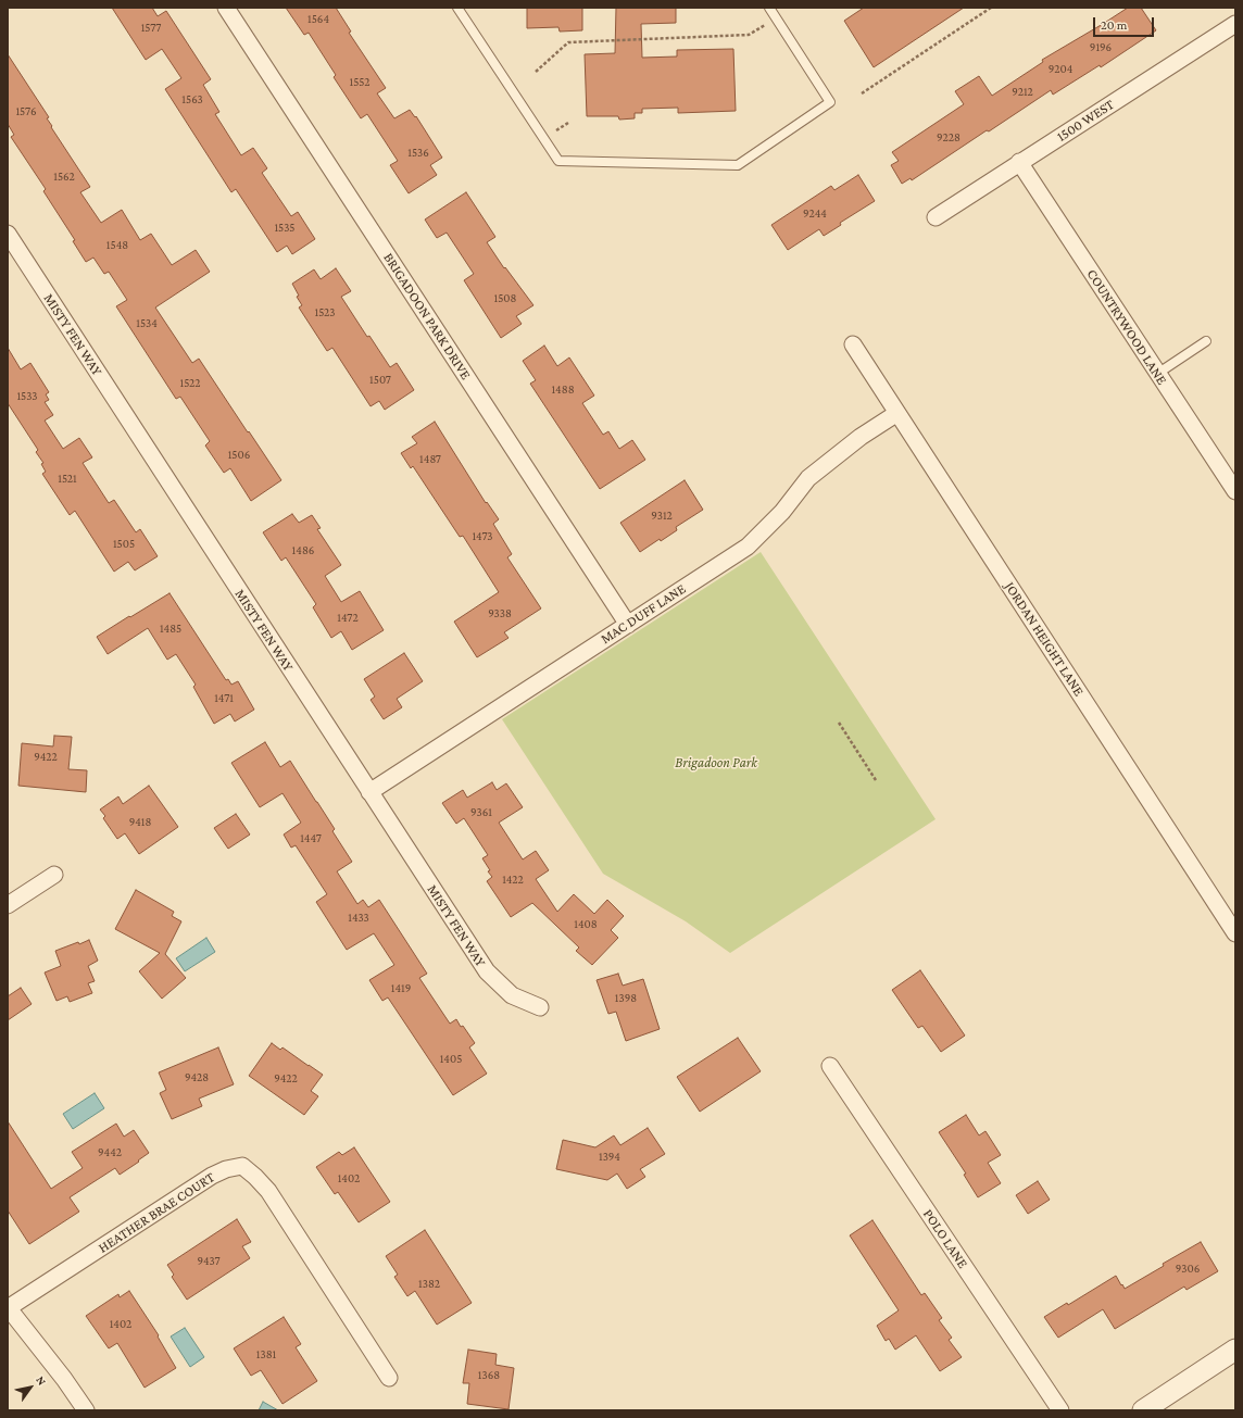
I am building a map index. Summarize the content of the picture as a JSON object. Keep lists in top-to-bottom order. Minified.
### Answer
{"streets":{"street":["1500 WEST","BRIGADOON PARK DRIVE","COUNTRYWOOD LANE","MISTY FEN WAY","MAC DUFF LANE","JORDAN HEIGHT LANE","HEATHER BRAE COURT","POLO LANE"]},"crossings":[["1500 WEST","COUNTRYWOOD LANE"],["BRIGADOON PARK DRIVE","MAC DUFF LANE"],["MISTY FEN WAY","MAC DUFF LANE"],["MAC DUFF LANE","JORDAN HEIGHT LANE"]],"parks":["Brigadoon Park"],"house_numbers":["1564","1577","9196","9204","1552","9212","1563","1576","9228","1536","1562","9244","1535","1548","1508","1523","1534","1507","1522","1488","1533","1506","1487","1521","9312","1473","1505","1486","9338","1472","1485","1471","9422","9361","9418","1447","1422","1433","1408","1419","1398","1405","9428","9422","9442","1394","1402","9437","9306","1382","1402","1381","1368"],"scale_bar":"20 m","north":"top right"}
